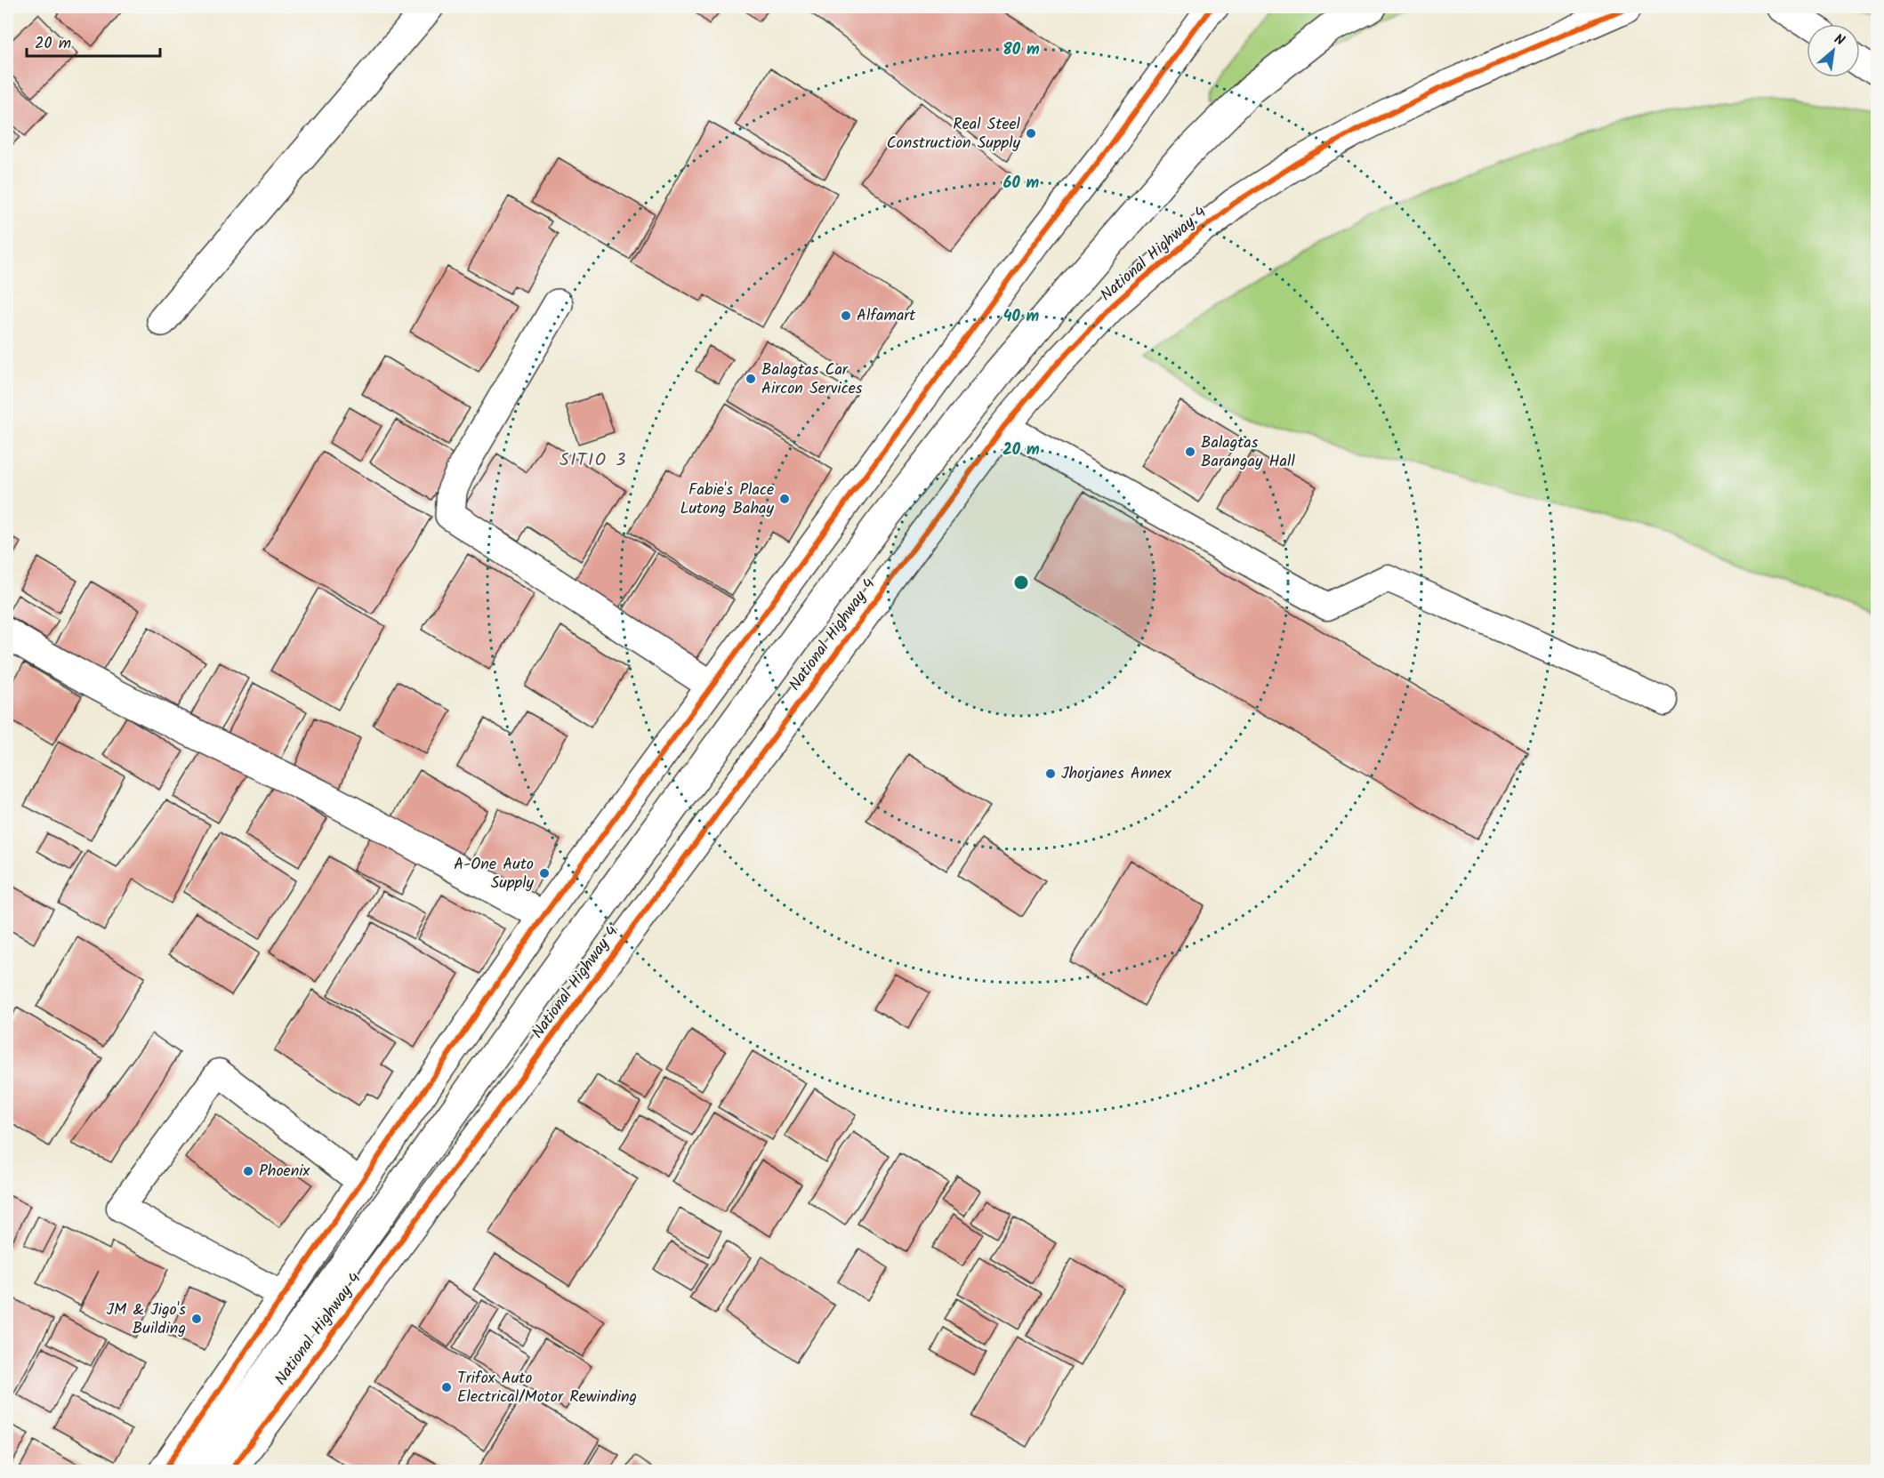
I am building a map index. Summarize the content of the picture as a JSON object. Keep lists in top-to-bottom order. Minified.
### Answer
{"streets":{"main road":["National Highway 4"]},"districts":["SITIO 3"],"places":["Real Steel Construction Supply","Alfamart","Balagtas Car Aircon Services","Balagtas Barangay Hall","Fabie's Place Lutong Bahay","Jhorjanes Annex","A-One Auto Supply","Phoenix","JM & Jigo's Building","Trifox Auto Electrical/Motor Rewinding"],"scale_bar":"20 m","north":"top right","rings":["80 m","60 m","40 m","20 m"]}
